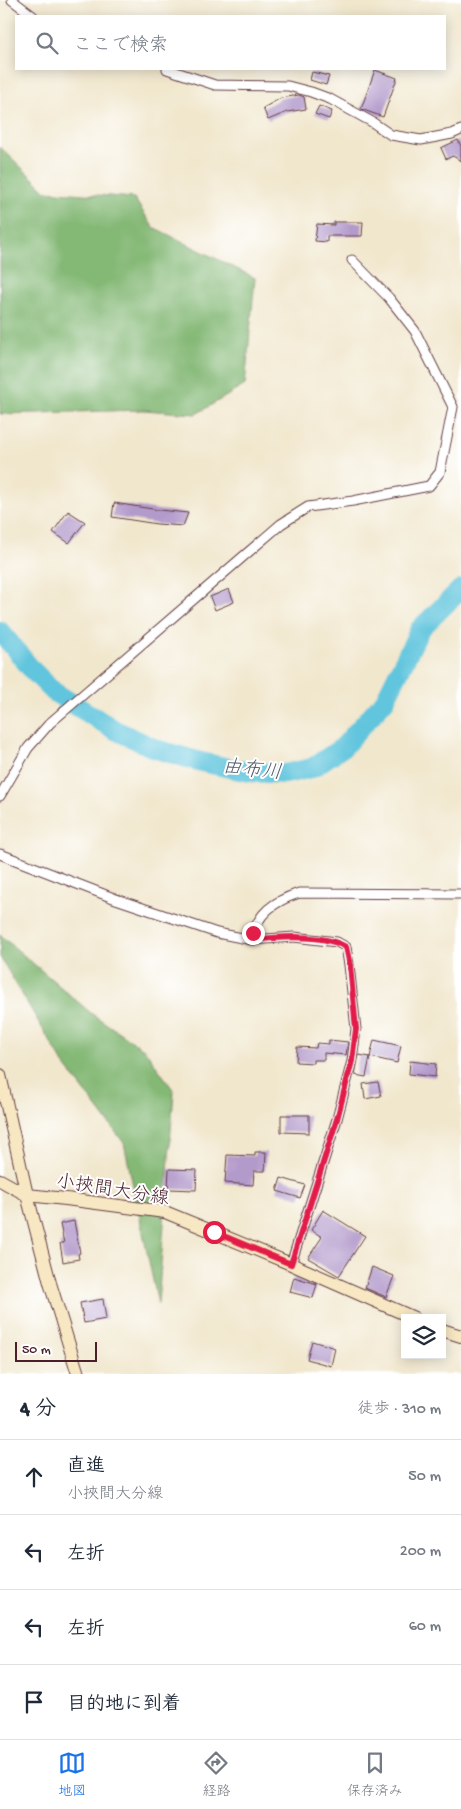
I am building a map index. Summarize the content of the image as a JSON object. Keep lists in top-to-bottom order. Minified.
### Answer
{"streets":{"main road":["小挾間大分線"]},"water":["由布川"],"scale_bar":"50 m","page":{"search":"ここで検索","scale":"50 m","heading":["4 分","徒歩 · 310 m"],"list":[["直進","小挾間大分線","50 m"],["左折","200 m"],["左折","60 m"],"目的地に到着"],"nav":["地図","経路","保存済み"]}}
